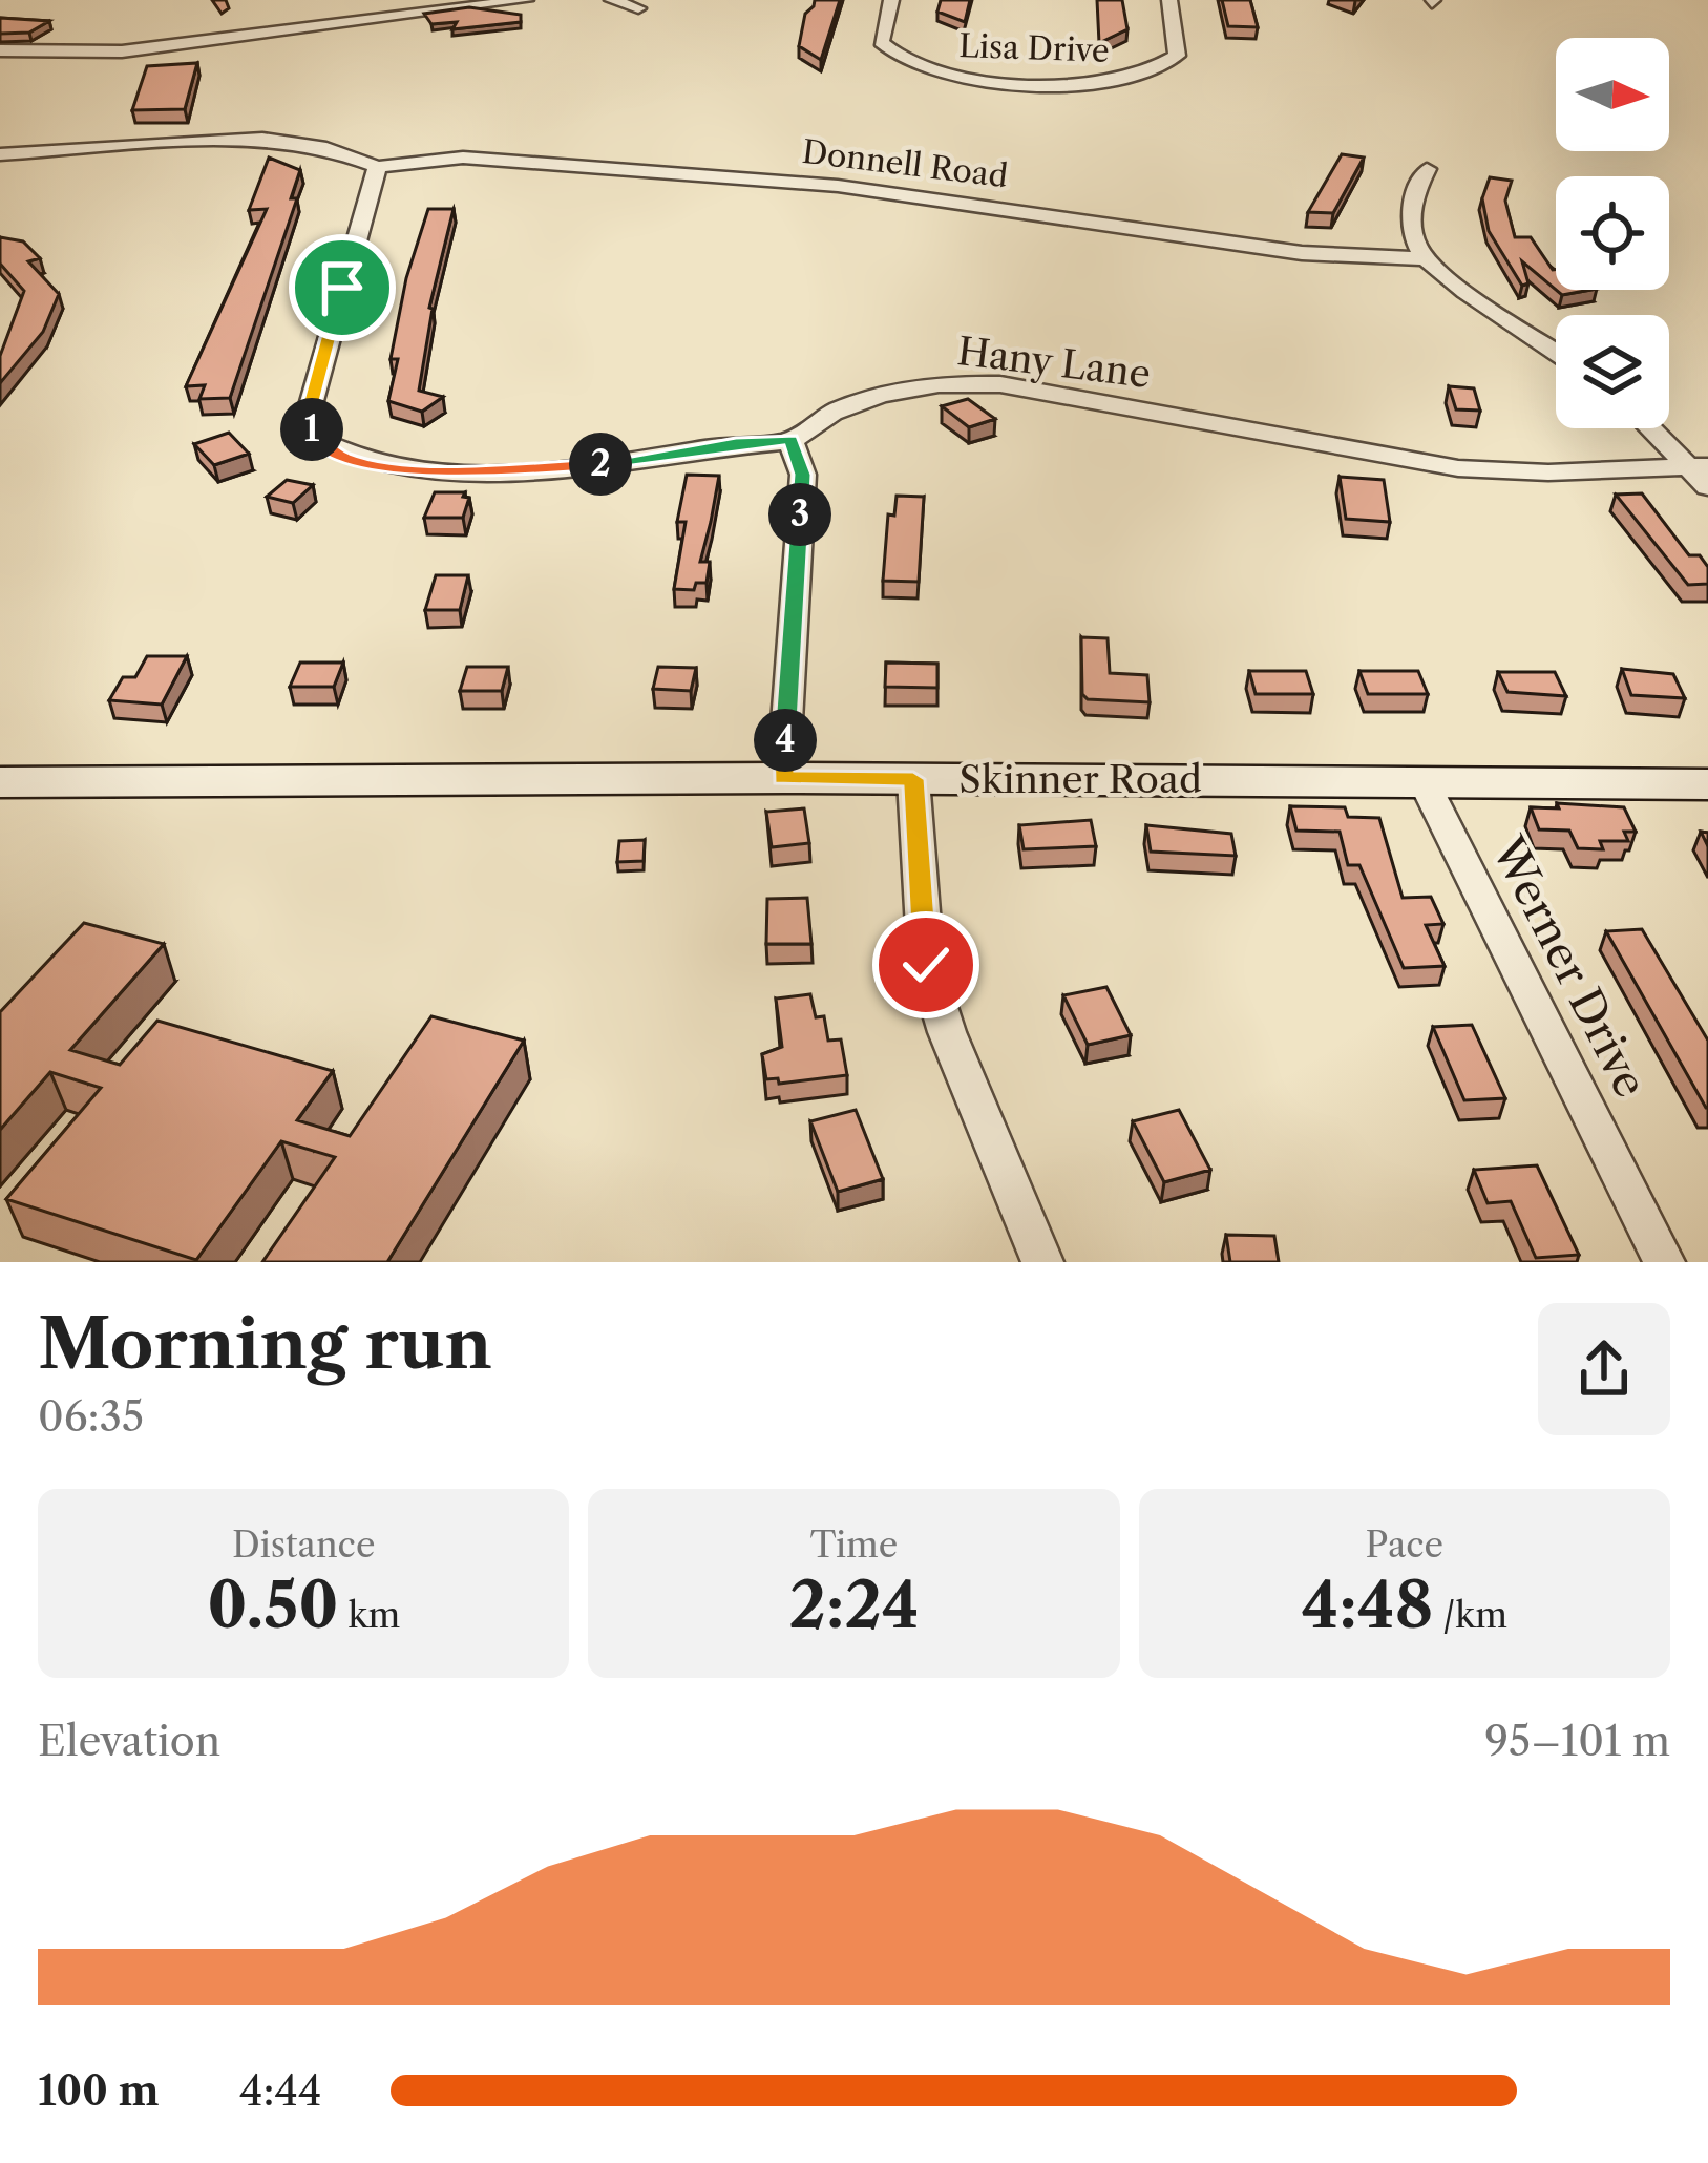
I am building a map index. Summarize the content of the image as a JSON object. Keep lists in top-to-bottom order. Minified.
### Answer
{"streets":{"street":["Lisa Drive","Donnell Road","Hany Lane","Skinner Road","Werner Drive"]},"crossings":[["Donnell Road","Hany Lane"],["Skinner Road","Werner Drive"]],"north":"right","page":{"pins":["1","2","3","4"],"heading":["Morning run","06:35"],"stats":[["Distance","0.50 km"],["Time","2:24"],["Pace","4:48 /km"]],"chart":["Elevation","95–101 m"],"list":[{"name":"100 m","note":"4:44"}]}}
